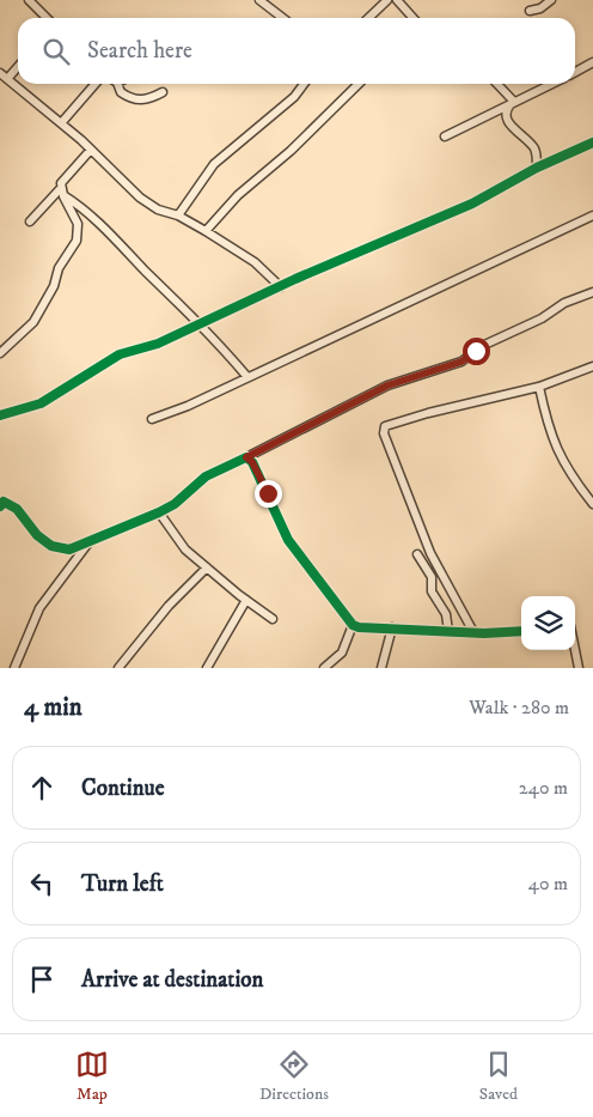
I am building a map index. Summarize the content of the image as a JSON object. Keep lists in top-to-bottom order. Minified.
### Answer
{"page":{"search":"Search here","heading":["4 min","Walk · 280 m"],"list":[["Continue","240 m"],["Turn left","40 m"],"Arrive at destination"],"nav":["Map","Directions","Saved"]}}
